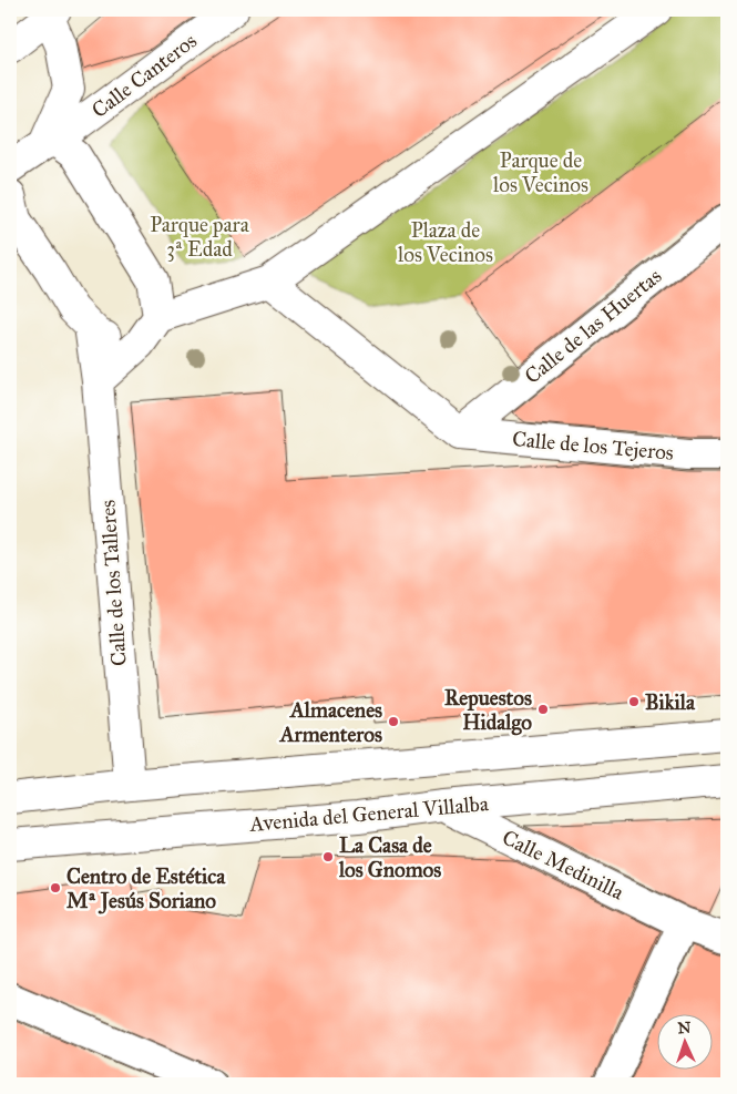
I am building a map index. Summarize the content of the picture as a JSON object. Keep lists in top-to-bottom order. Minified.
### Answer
{"streets":{"street":["Calle Canteros","Calle de las Huertas","Calle de los Tejeros","Calle de los Talleres","Avenida del General Villalba","Calle Medinilla"]},"crossings":[["Calle de las Huertas","Calle de los Tejeros"],["Avenida del General Villalba","Calle Medinilla"]],"parks":["Parque de los Vecinos","Parque para 3ª Edad","Plaza de los Vecinos"],"places":["Bikila","Repuestos Hidalgo","Almacenes Armenteros","La Casa de los Gnomos","Centro de Estética Mª Jesús Soriano"],"north":"top"}
